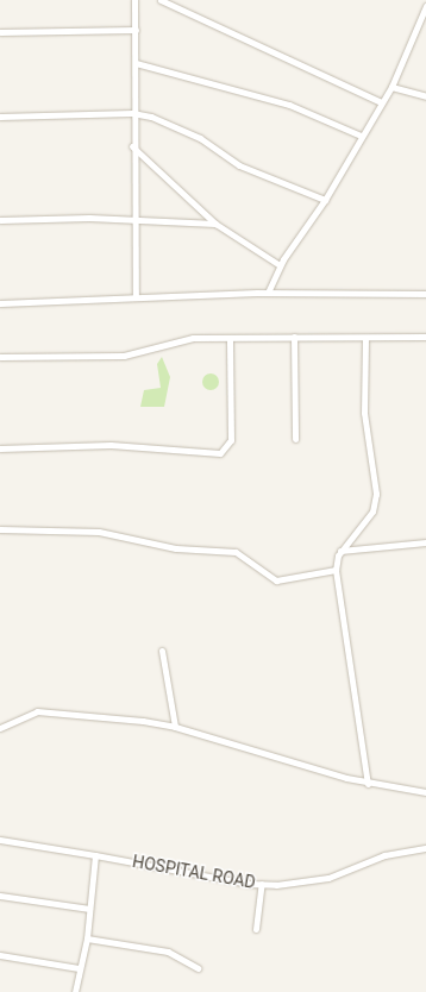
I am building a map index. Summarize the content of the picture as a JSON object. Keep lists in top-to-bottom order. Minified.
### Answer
{"streets":{"street":["HOSPITAL ROAD"]}}
